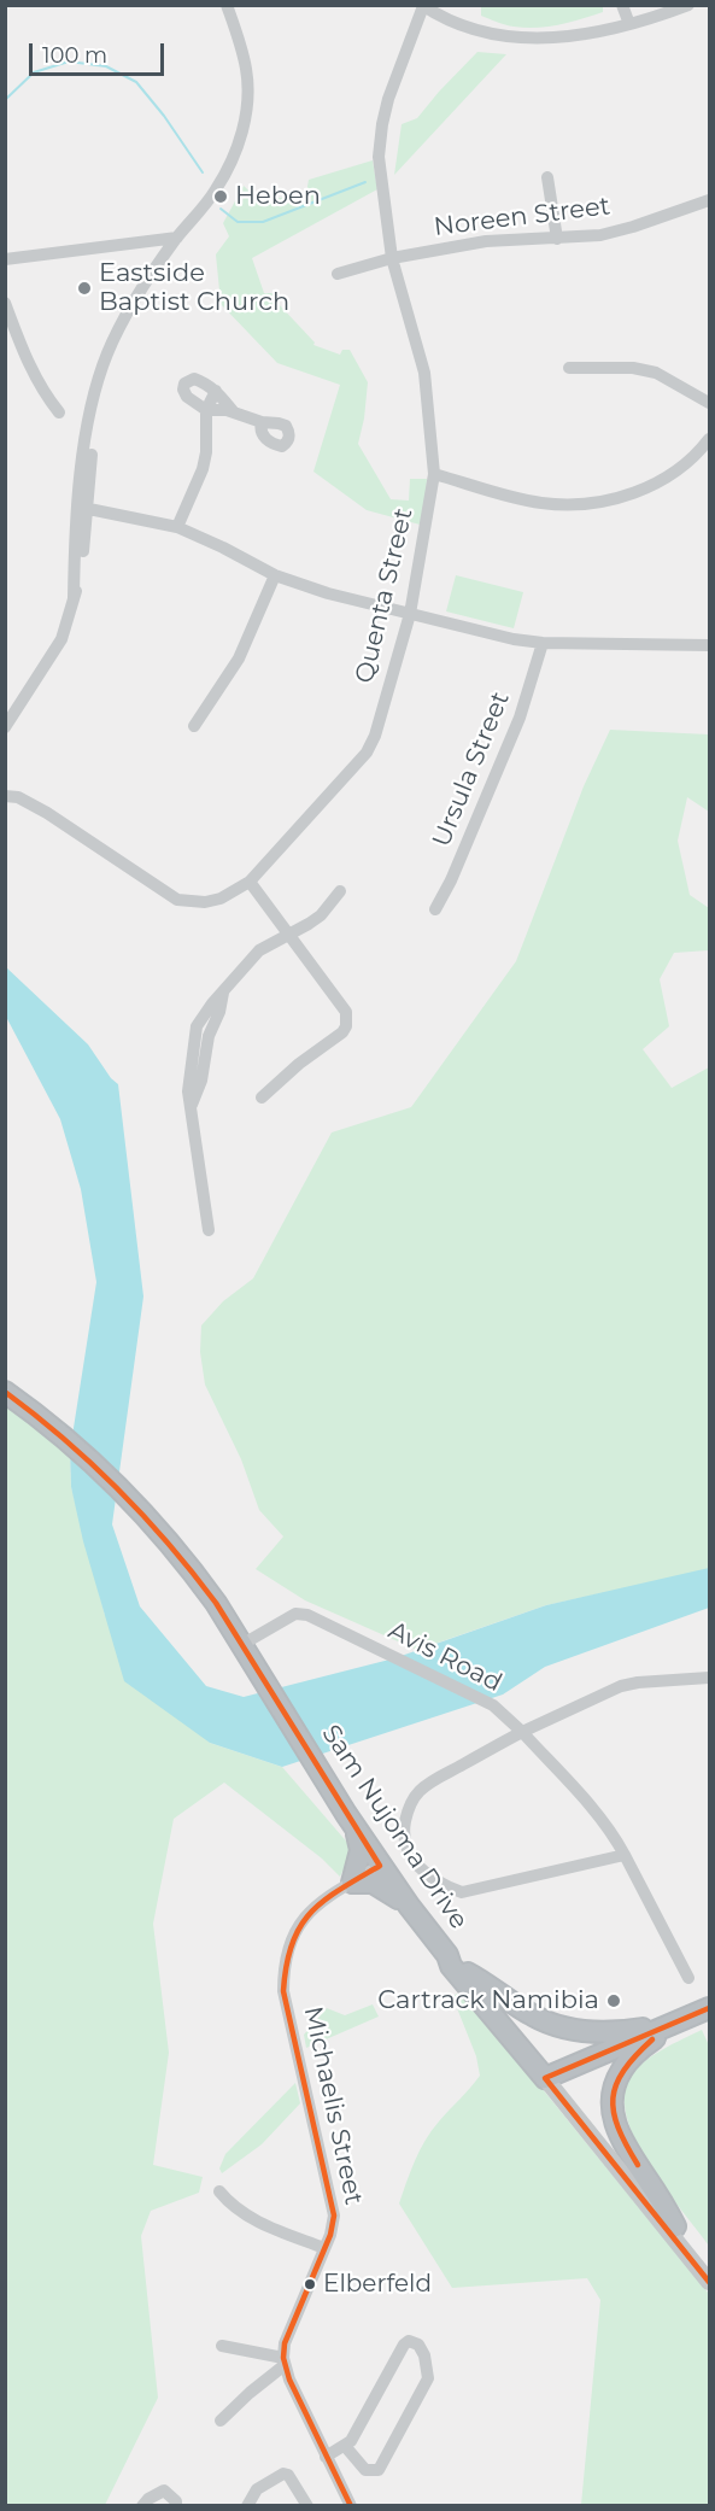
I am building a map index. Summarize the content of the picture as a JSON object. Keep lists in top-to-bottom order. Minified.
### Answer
{"streets":{"highway":["Sam Nujoma Drive"],"street":["Noreen Street","Quenta Street","Ursula Street","Avis Road","Michaelis Street"]},"crossings":[["Noreen Street","Quenta Street"],["Avis Road","Sam Nujoma Drive"],["Sam Nujoma Drive","Michaelis Street"]],"places":["Heben","Eastside Baptist Church","Cartrack Namibia","Elberfeld"],"scale_bar":"100 m"}
